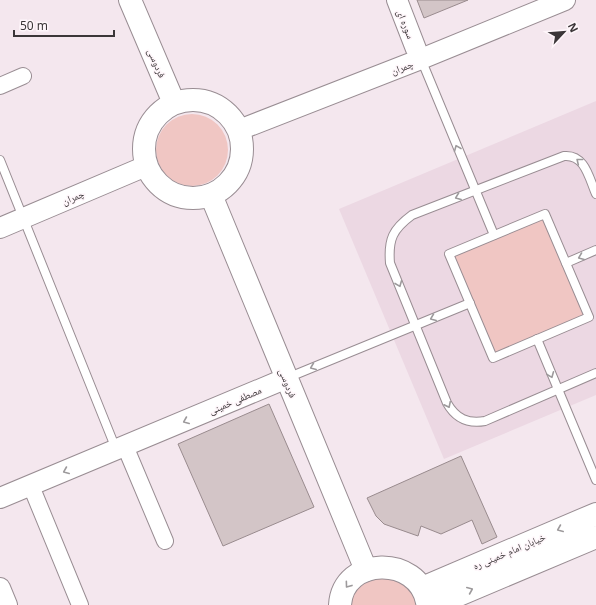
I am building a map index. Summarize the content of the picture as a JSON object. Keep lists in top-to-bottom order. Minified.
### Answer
{"streets":{"main road":["فردوسی","خیابان امام خمینی ره"],"street":["سوره ای","چمران","مصطفی خمینی"]},"crossings":[["سوره ای","چمران"],["فردوسی","چمران"],["فردوسی","مصطفی خمینی"]],"one_way":["مصطفی خمینی"],"scale_bar":"50 m","north":"top right"}
